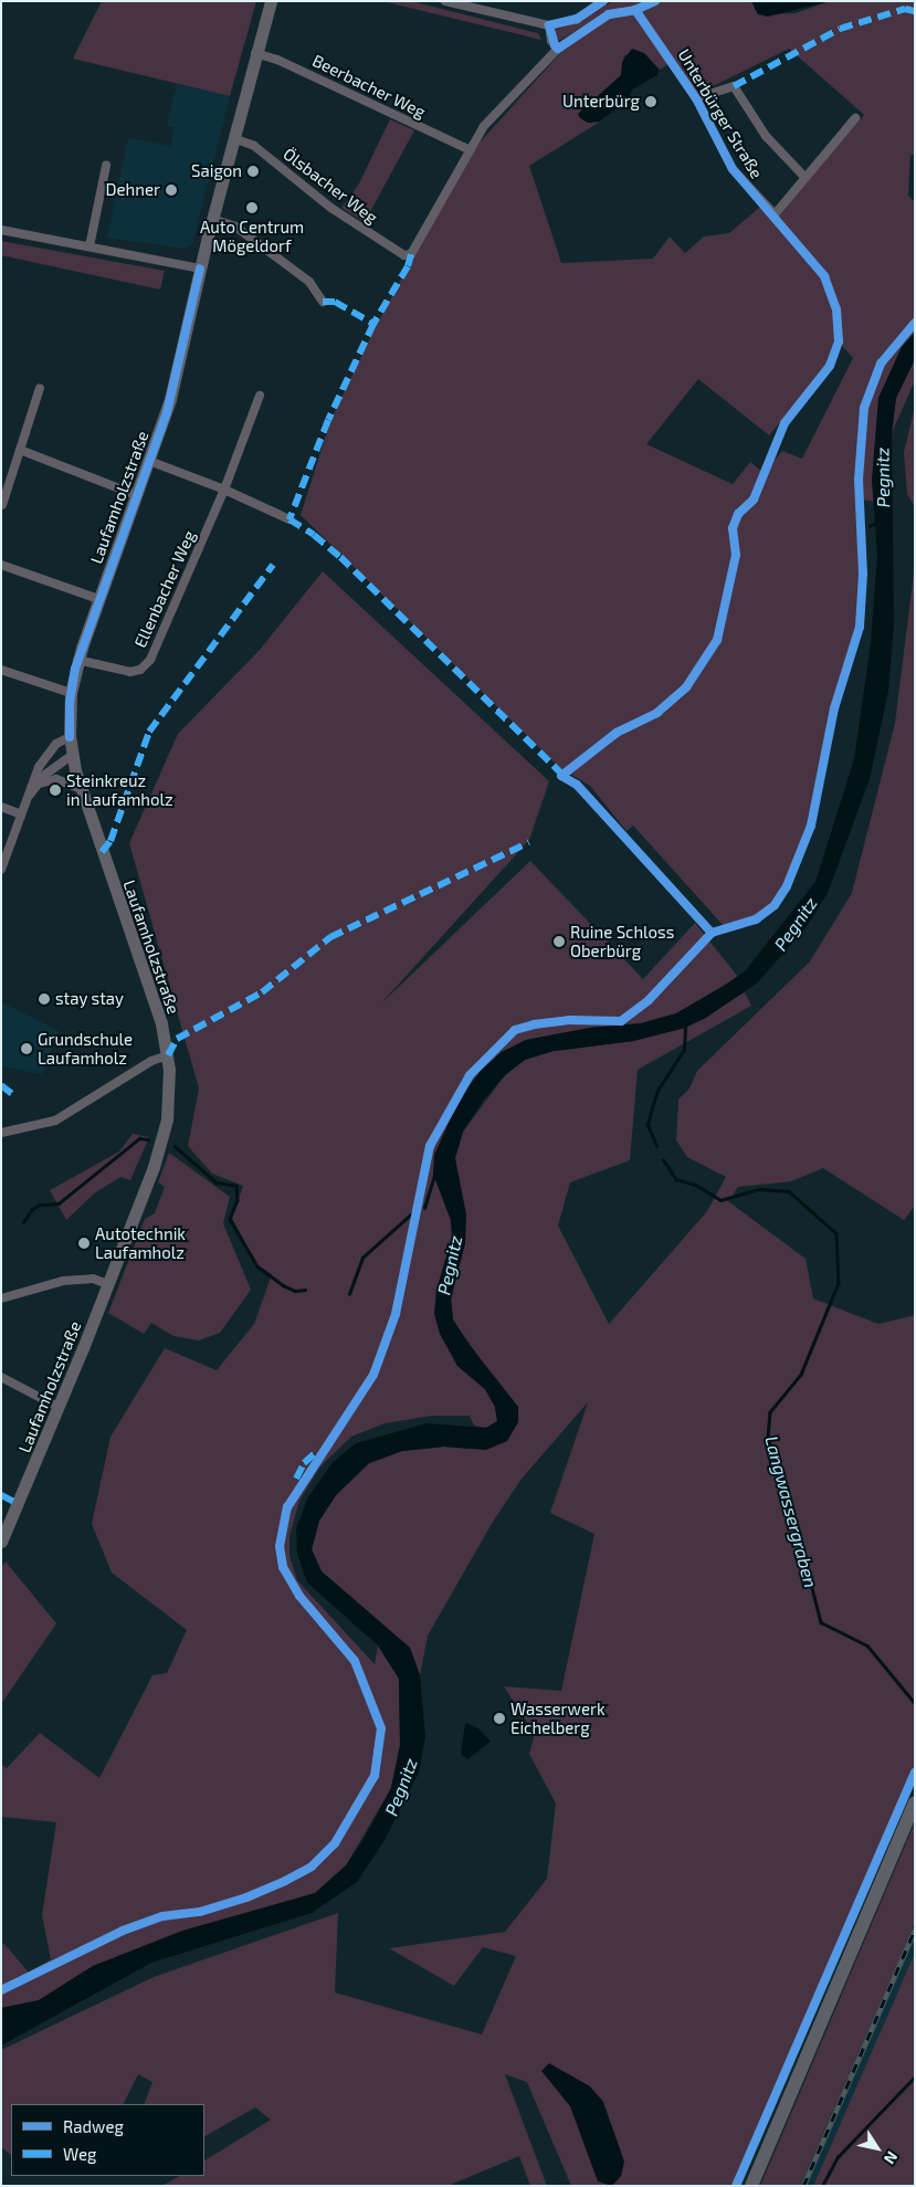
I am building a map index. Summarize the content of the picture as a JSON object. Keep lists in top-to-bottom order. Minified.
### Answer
{"streets":{"main road":["Laufamholzstraße"],"street":["Beerbacher Weg","Unterbürger Straße","Ölsbacher Weg","Ellenbacher Weg"]},"crossings":[["Beerbacher Weg","Ölsbacher Weg"],["Beerbacher Weg","Laufamholzstraße"],["Ölsbacher Weg","Laufamholzstraße"],["Laufamholzstraße","Ellenbacher Weg"]],"water":["Pegnitz","Langwassergraben"],"places":["Unterbürg","Saigon","Dehner","Auto Centrum Mögeldorf","Steinkreuz in Laufamholz","Ruine Schloss Oberbürg","stay stay","Grundschule Laufamholz","Autotechnik Laufamholz","Wasserwerk Eichelberg"],"legend":["Radweg","Weg"],"north":"bottom right"}
